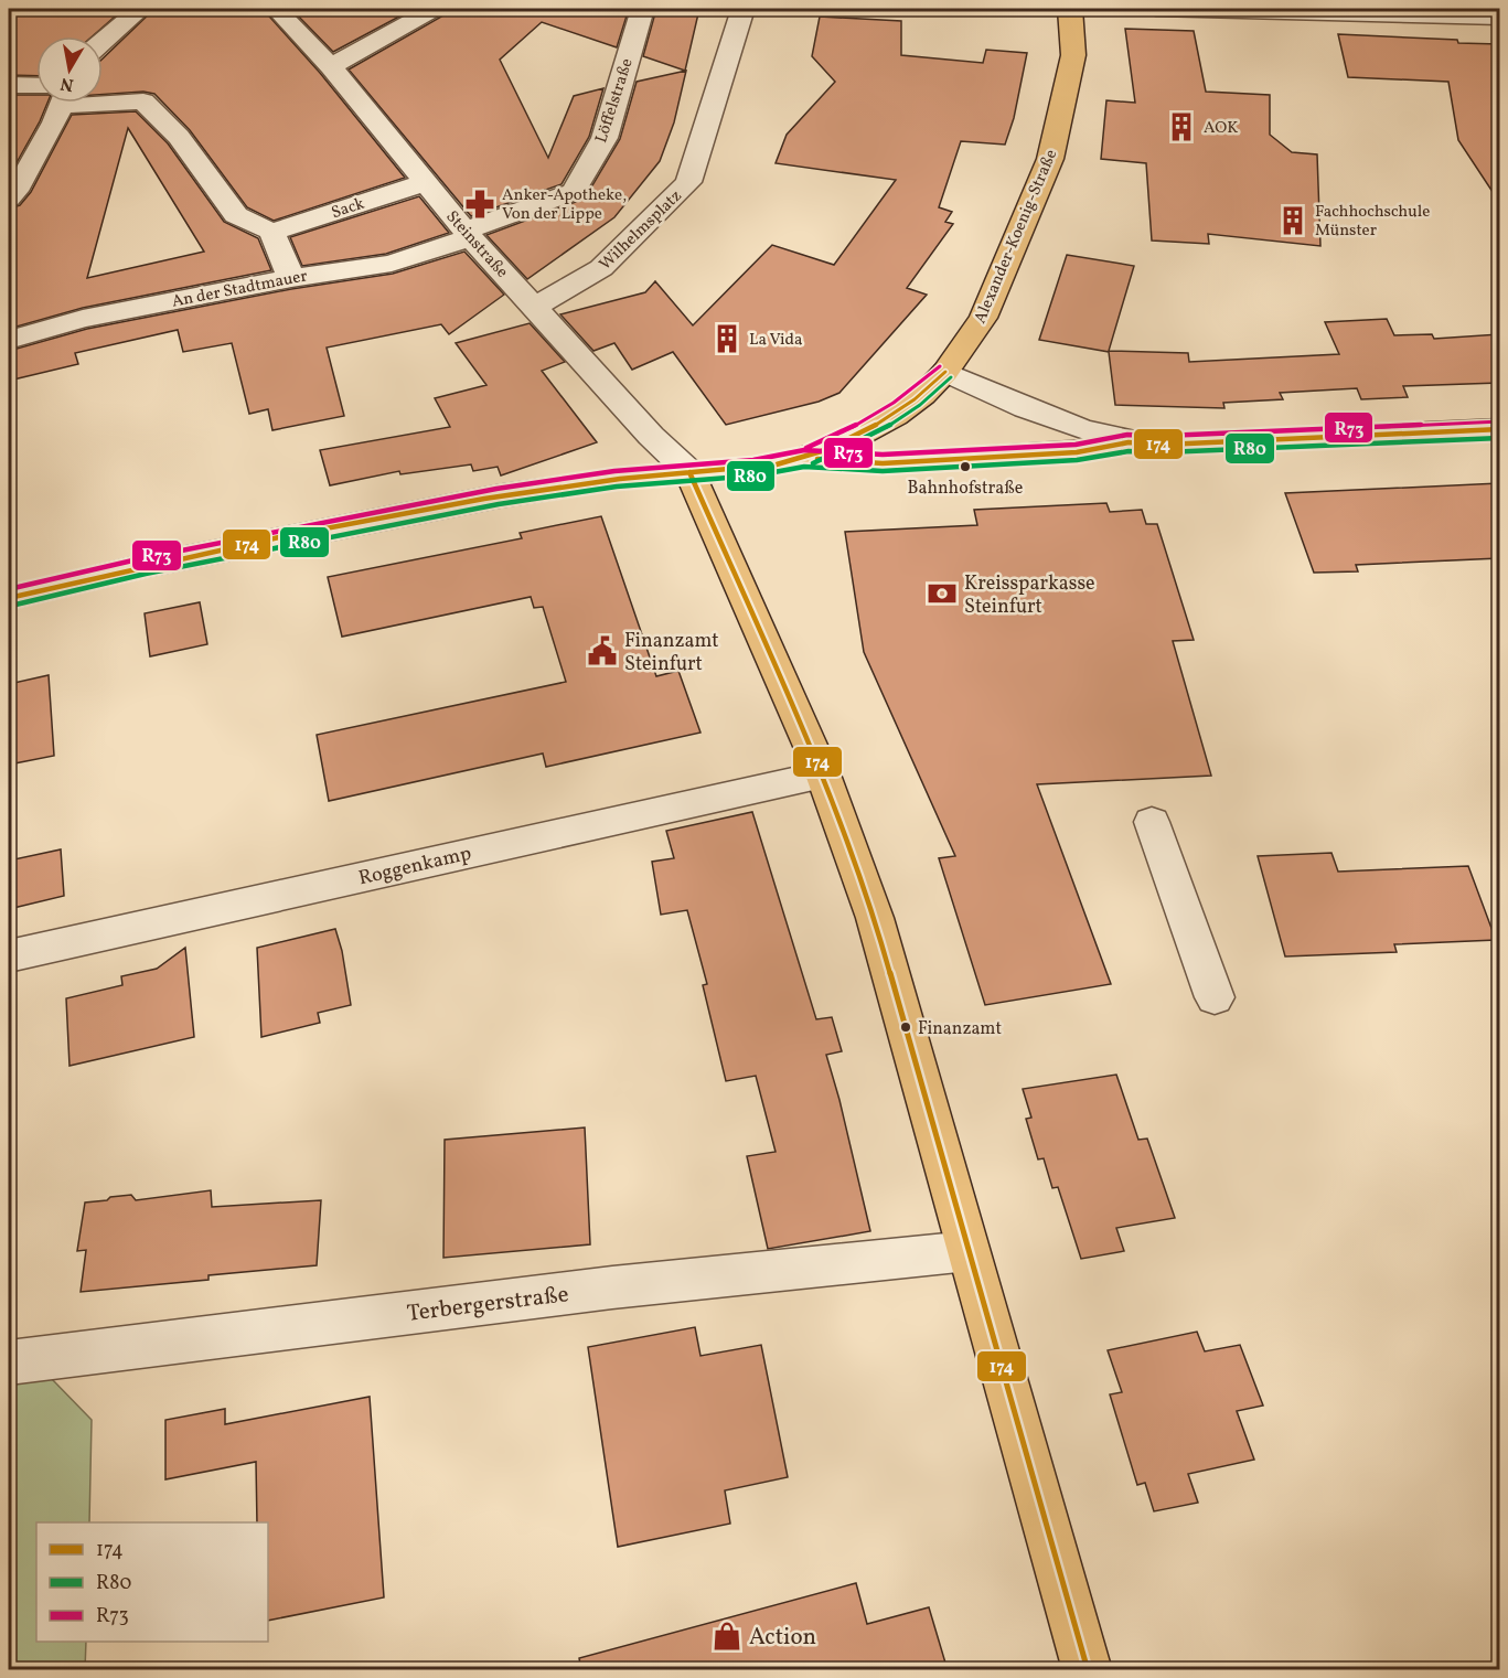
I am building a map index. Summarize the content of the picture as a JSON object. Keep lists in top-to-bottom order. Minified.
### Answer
{"streets":{"main road":["Alexander-Koenig-Straße"],"street":["Löffelstraße","Sack","Wilhelmsplatz","Steinstraße","An der Stadtmauer","Roggenkamp","Terbergerstraße"]},"crossings":[["Löffelstraße","Steinstraße"],["Löffelstraße","An der Stadtmauer"],["Sack","Steinstraße"],["Wilhelmsplatz","Steinstraße"],["Alexander-Koenig-Straße","Steinstraße"],["Steinstraße","An der Stadtmauer"]],"places":{"building":["AOK","Fachhochschule Münster","La Vida"],"pharmacy":["Anker-Apotheke, Von der Lippe"],"other":["Bahnhofstraße","Finanzamt"],"bank":["Kreissparkasse Steinfurt"],"public building":["Finanzamt Steinfurt"],"shop":["Action"]},"lines":["transit line R73","transit line 174","transit line R80"],"legend":["174","R80","R73"],"north":"bottom"}
